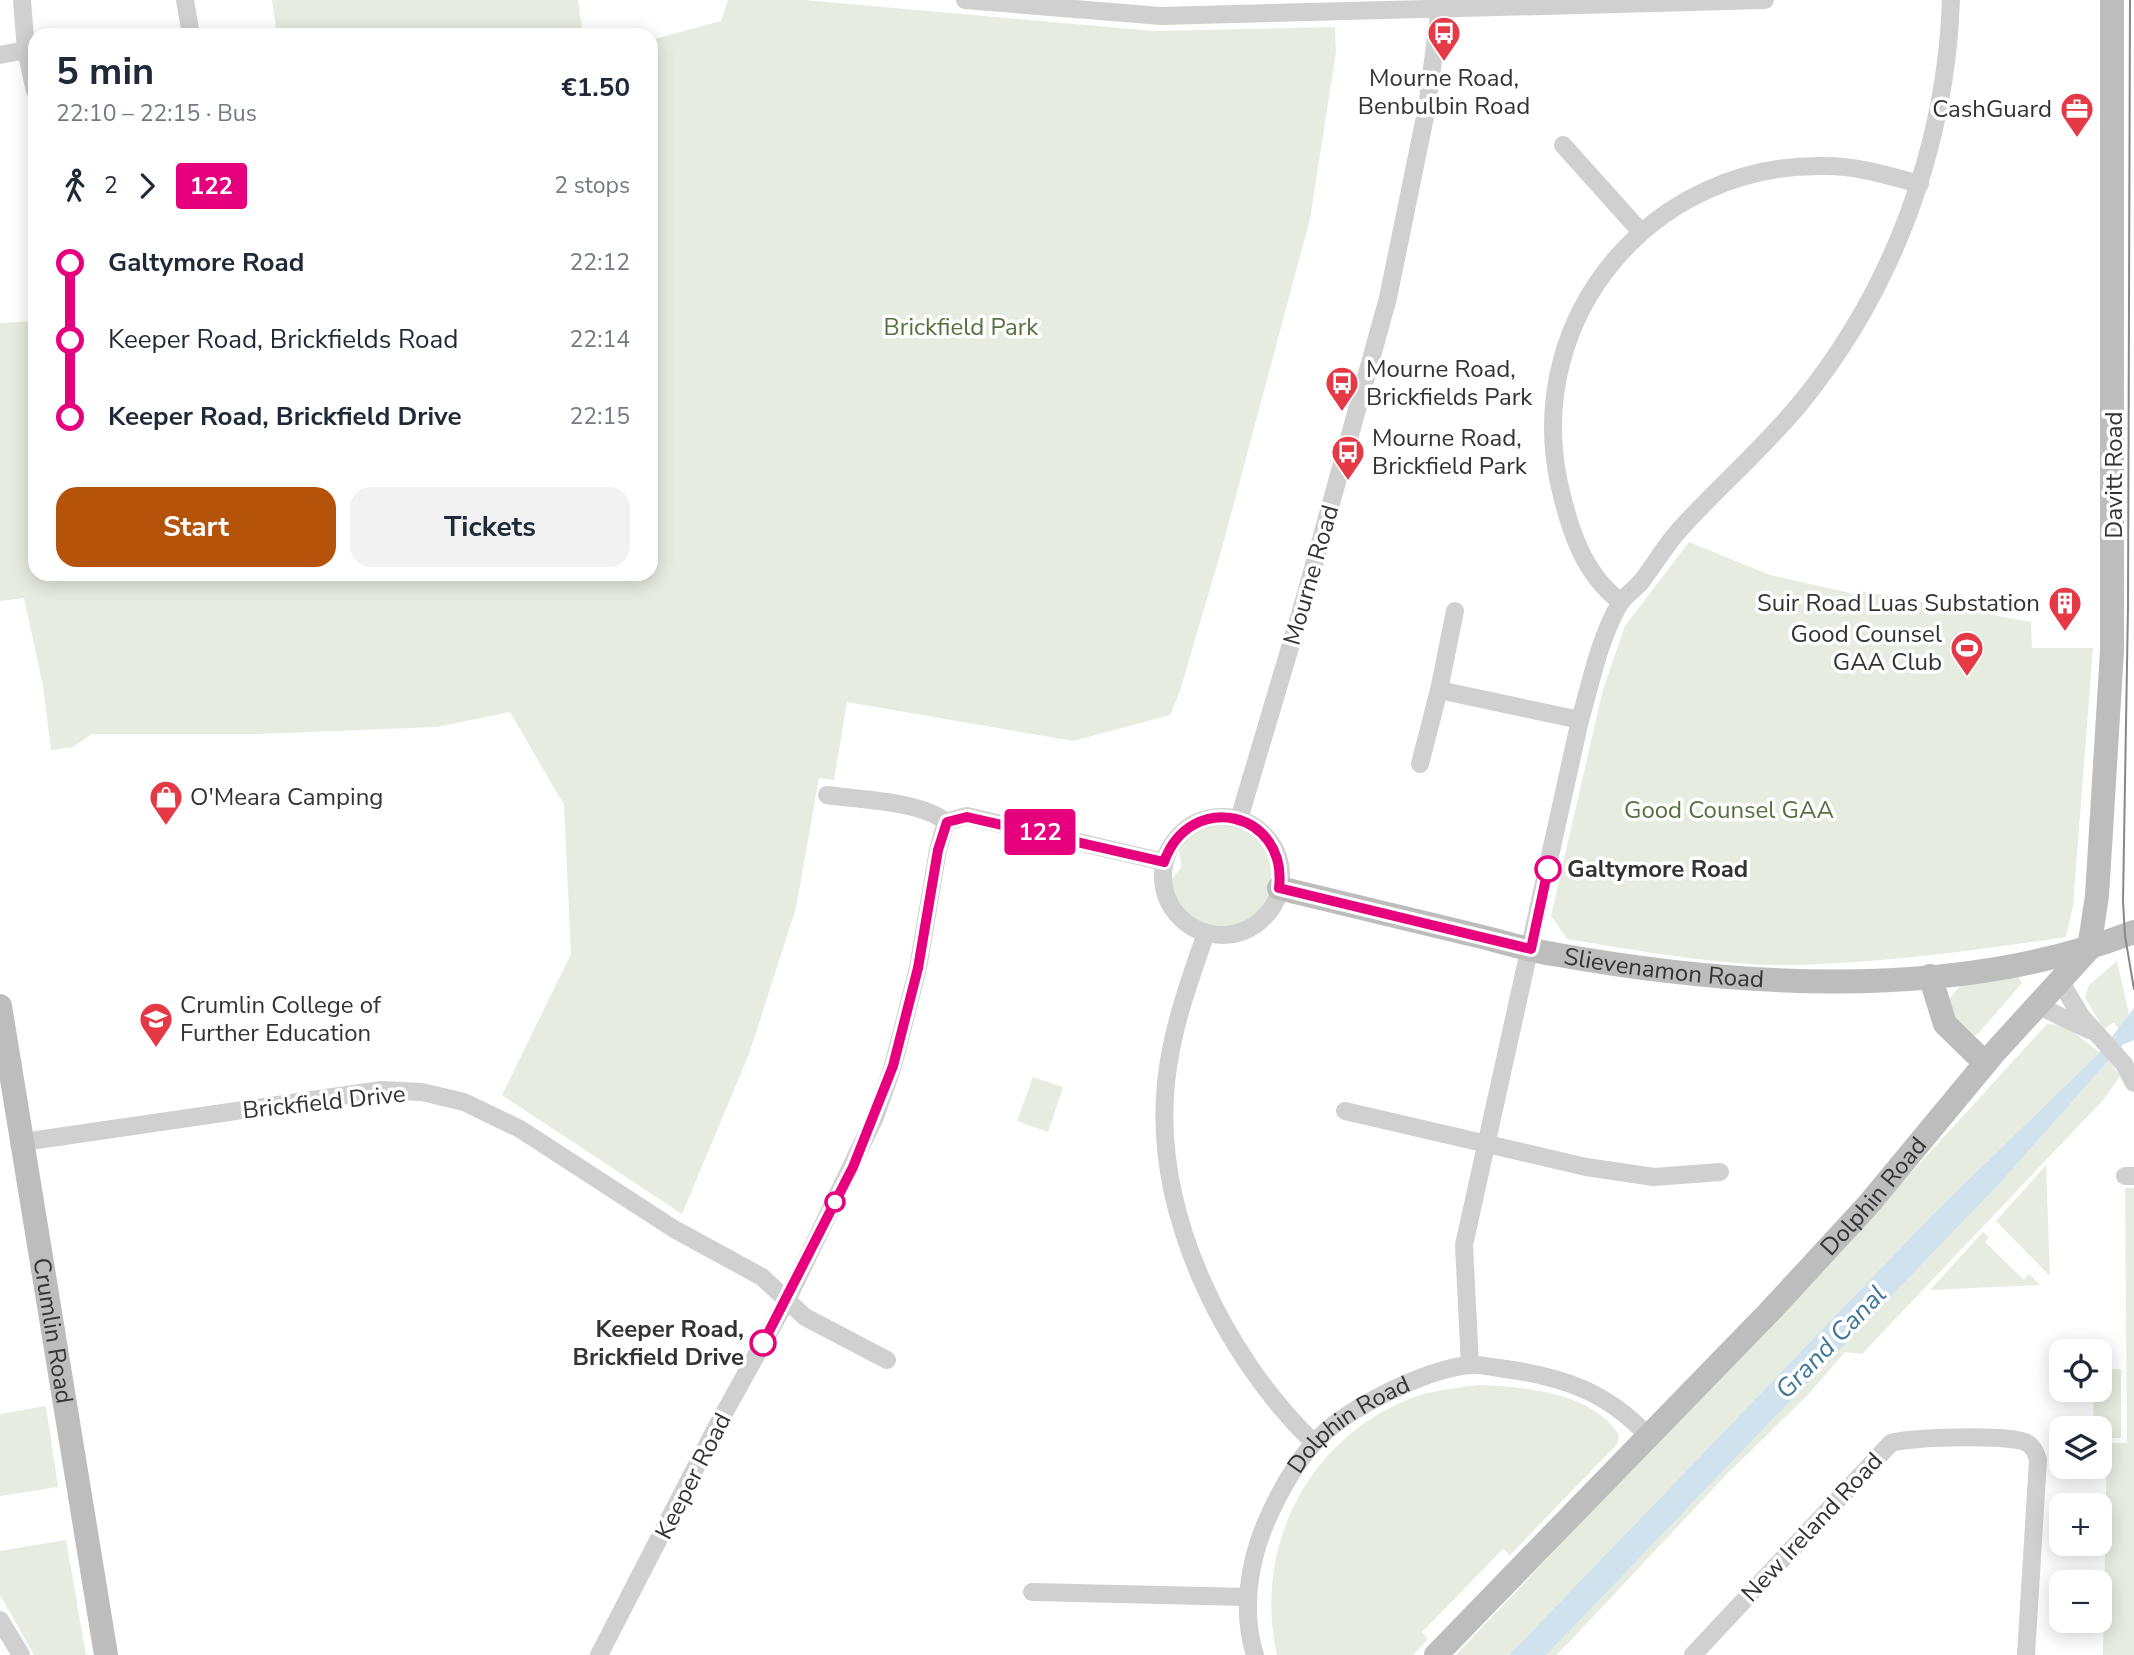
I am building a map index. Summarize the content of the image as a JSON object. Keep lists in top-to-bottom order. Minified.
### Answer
{"streets":{"main road":["Davitt Road","Slievenamon Road","Dolphin Road","Crumlin Road"],"street":["Mourne Road","Brickfield Drive","Keeper Road","New Ireland Road"]},"crossings":[["Davitt Road","Slievenamon Road"],["Davitt Road","Dolphin Road"],["Mourne Road","Slievenamon Road"],["Slievenamon Road","Dolphin Road"],["Brickfield Drive","Crumlin Road"],["Brickfield Drive","Keeper Road"]],"water":["Grand Canal"],"parks":["Brickfield Park","Good Counsel GAA"],"places":{"bus stop":["Mourne Road, Benbulbin Road","Mourne Road, Brickfields Park","Mourne Road, Brickfield Park"],"office":["CashGuard"],"building":["Suir Road Luas Substation"],"sports":["Good Counsel GAA Club"],"shop":["O'Meara Camping"],"other":["Galtymore Road","Keeper Road, Brickfield Drive"],"school or university":["Crumlin College of Further Education"]},"lines":["bus line 122"],"page":{"on_map":"122","heading":["5 min","22:10 – 22:15 · Bus","€1.50"],"legs":["2","122","2 stops"],"list":[{"name":"Galtymore Road","value":"22:12"},{"name":"Keeper Road, Brickfields Road","value":"22:14"},{"name":"Keeper Road, Brickfield Drive","value":"22:15"}],"buttons":["Start","Tickets"],"map_buttons":["+","−"]}}
